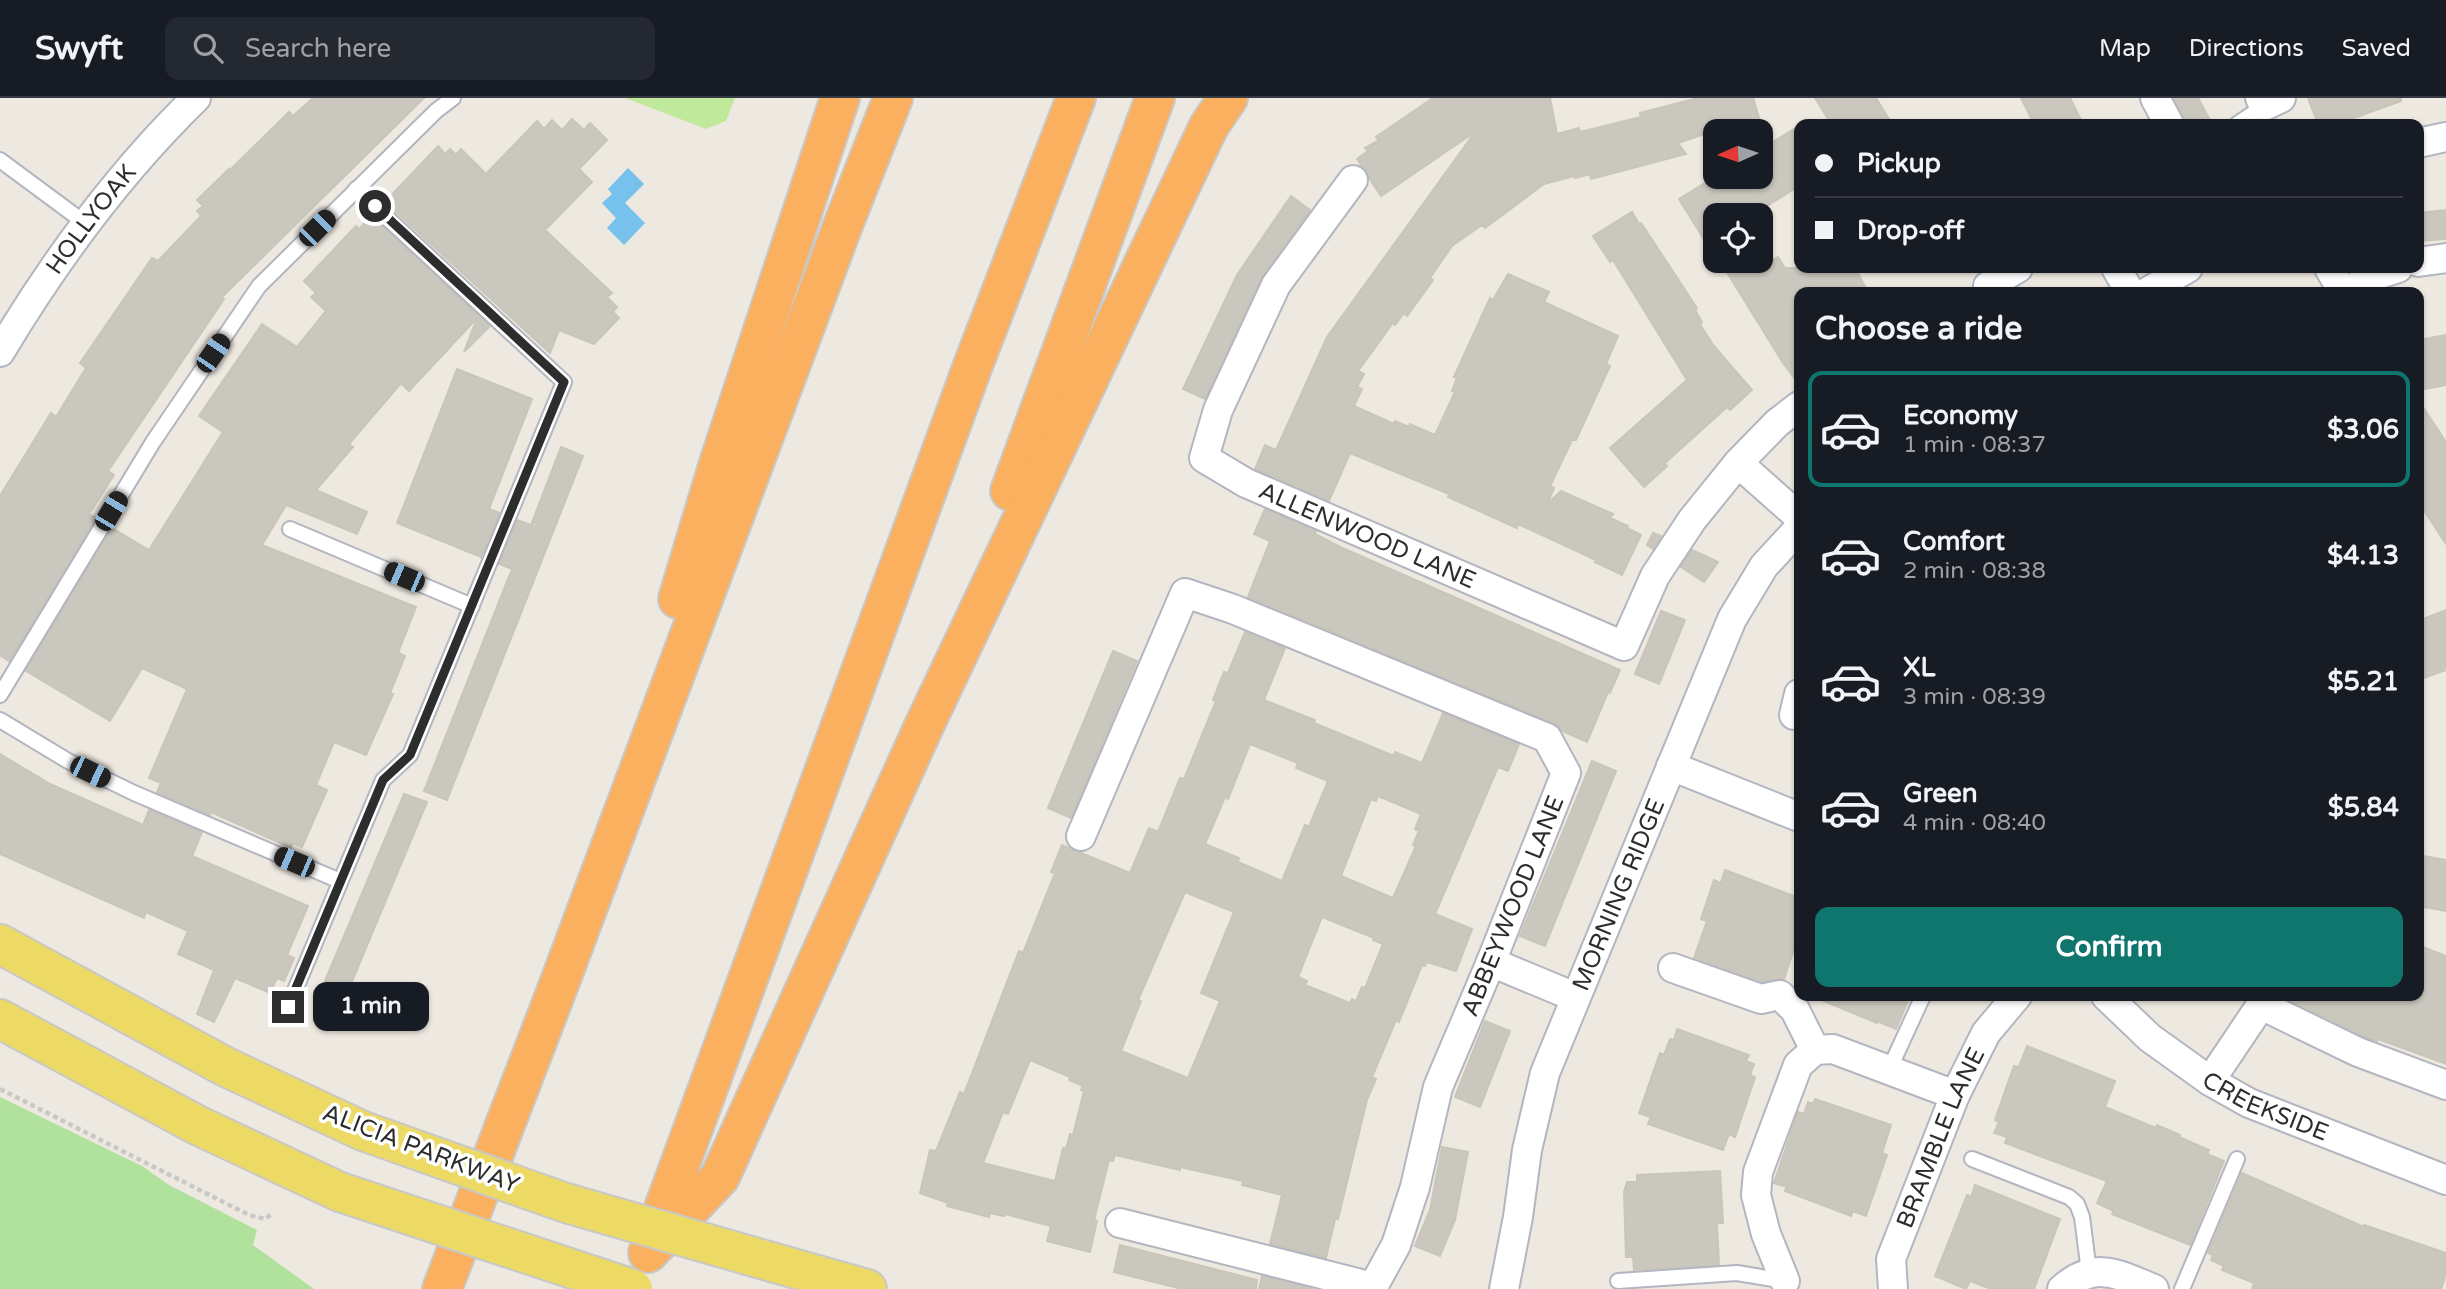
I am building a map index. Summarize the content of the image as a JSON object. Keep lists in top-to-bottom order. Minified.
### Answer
{"streets":{"main road":["ALICIA PARKWAY"],"street":["HOLLYOAK","ALLENWOOD LANE","MORNING RIDGE","ABBEYWOOD LANE","CREEKSIDE","BRAMBLE LANE"]},"north":"left","page":{"header":"Swyft","search":"Search here","nav":["Map","Directions","Saved"],"banner":["Pickup","Drop-off"],"heading":"Choose a ride","list":[{"name":"Economy","note":"1 min · 08:37","value":"$3.06"},{"name":"Comfort","note":"2 min · 08:38","value":"$4.13"},{"name":"XL","note":"3 min · 08:39","value":"$5.21"},{"name":"Green","note":"4 min · 08:40","value":"$5.84"}],"buttons":"Confirm","bubble":"1 min"}}
